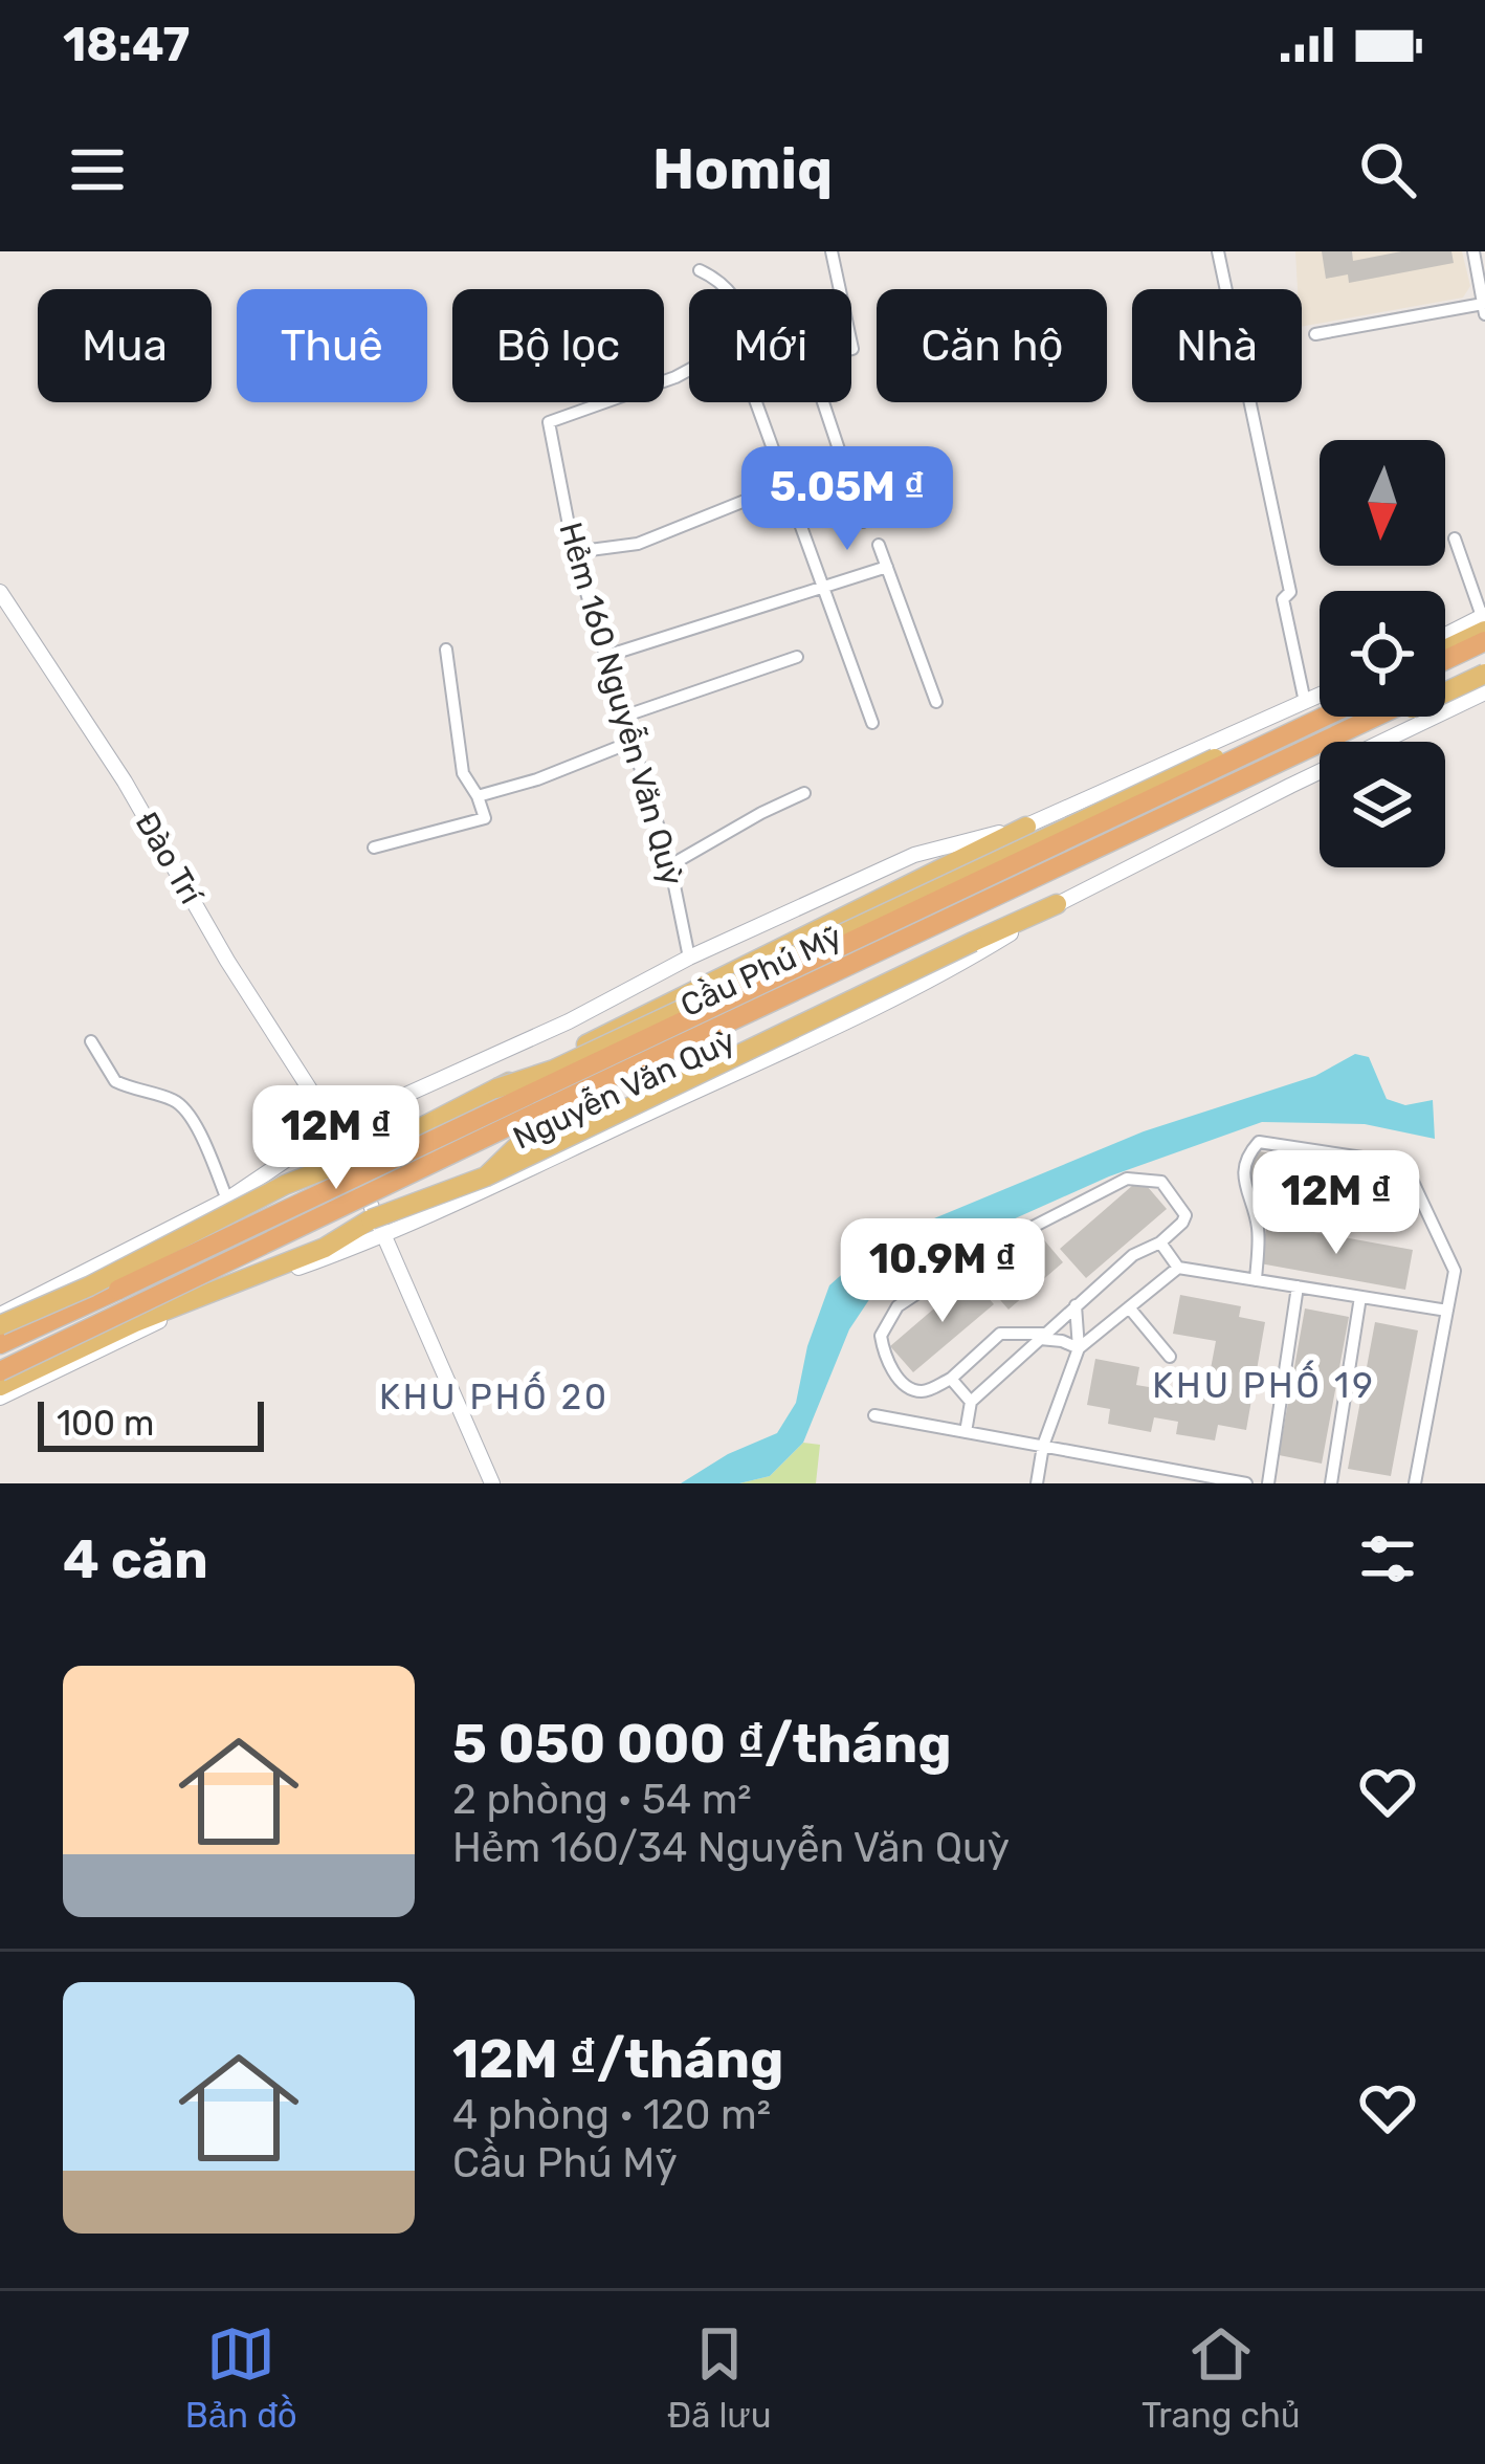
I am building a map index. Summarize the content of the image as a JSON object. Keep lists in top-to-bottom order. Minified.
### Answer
{"streets":{"highway":["Cầu Phú Mỹ"],"main road":["Nguyễn Văn Quỳ"],"street":["Hẻm 160 Nguyễn Văn Quỳ","Đào Trí"]},"crossings":[["Đào Trí","Nguyễn Văn Quỳ"],["Cầu Phú Mỹ","Nguyễn Văn Quỳ"]],"districts":["KHU PHỐ 19","KHU PHỐ 20"],"scale_bar":"100 m","north":"bottom","page":{"status":"18:47","header":"Homiq","chip":["Mua","Thuê","Bộ lọc","Mới","Căn hộ","Nhà"],"price":["5.05M ₫","12M ₫","12M ₫","10.9M ₫"],"scale":"100 m","heading":"4 căn","list":[{"name":"5 050 000 ₫/tháng","note":"2 phòng · 54 m² · Hẻm 160/34 Nguyễn Văn Quỳ"},{"name":"12M ₫/tháng","note":"4 phòng · 120 m² · Cầu Phú Mỹ"}],"tabs":["Bản đồ","Đã lưu","Trang chủ"]}}
